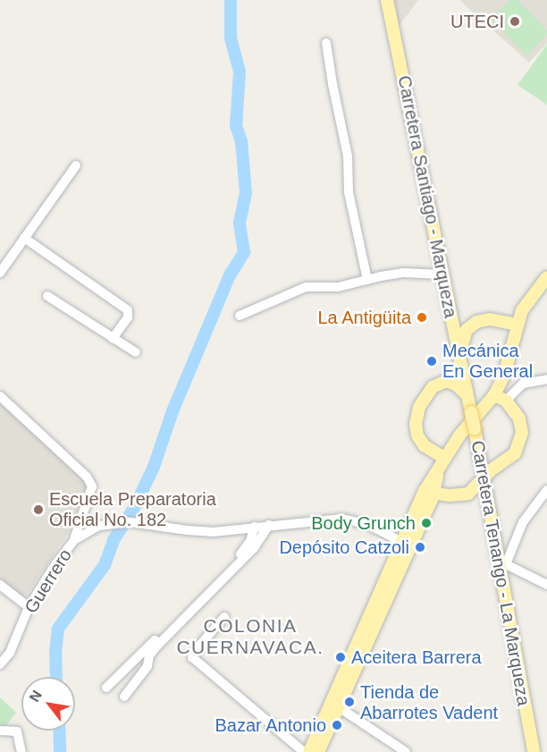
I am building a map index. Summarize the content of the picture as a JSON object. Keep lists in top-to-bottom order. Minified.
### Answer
{"streets":{"main road":["Carretera Santiago - Marqueza","Carretera Tenango - La Marqueza"],"street":["Guerrero"]},"crossings":[["Carretera Santiago - Marqueza","Carretera Tenango - La Marqueza"]],"districts":["COLONIA CUERNAVACA."],"places":["UTECI","La Antigüita","Mecánica En General","Escuela Preparatoria Oficial No. 182","Body Grunch","Depósito Catzoli","Aceitera Barrera","Tienda de Abarrotes Vadent","Bazar Antonio"],"north":"top left"}
